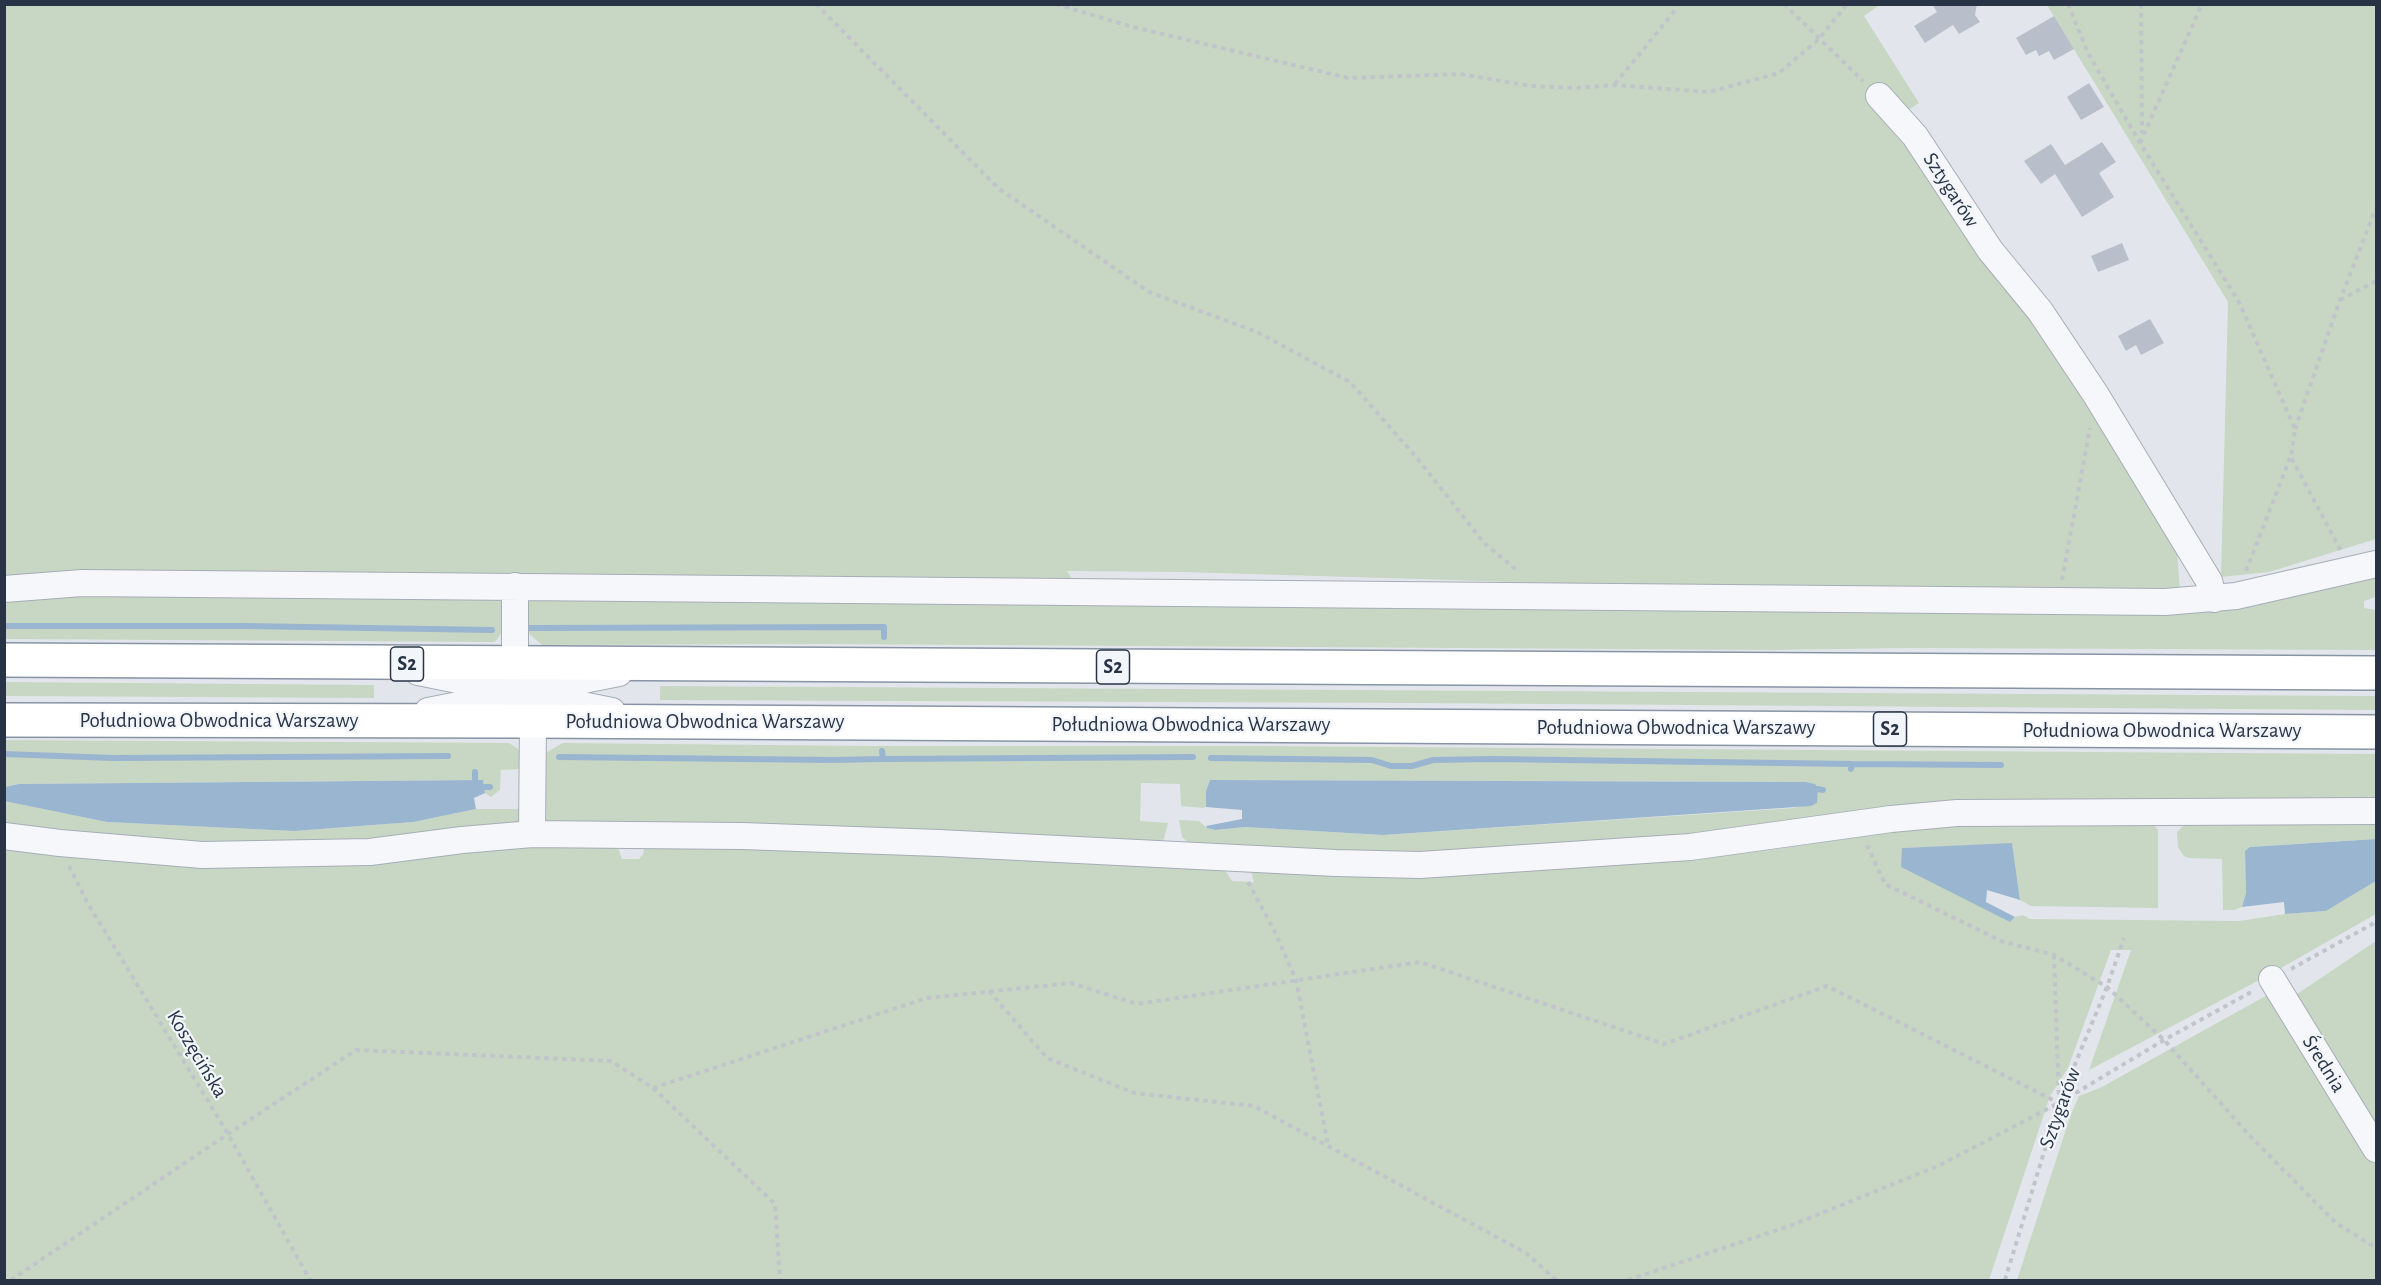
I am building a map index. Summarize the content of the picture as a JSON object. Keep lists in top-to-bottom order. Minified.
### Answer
{"streets":{"highway":["S2","Południowa Obwodnica Warszawy"],"street":["Sztygarów","Średnia"],"path":["Koszęcińska"]}}
